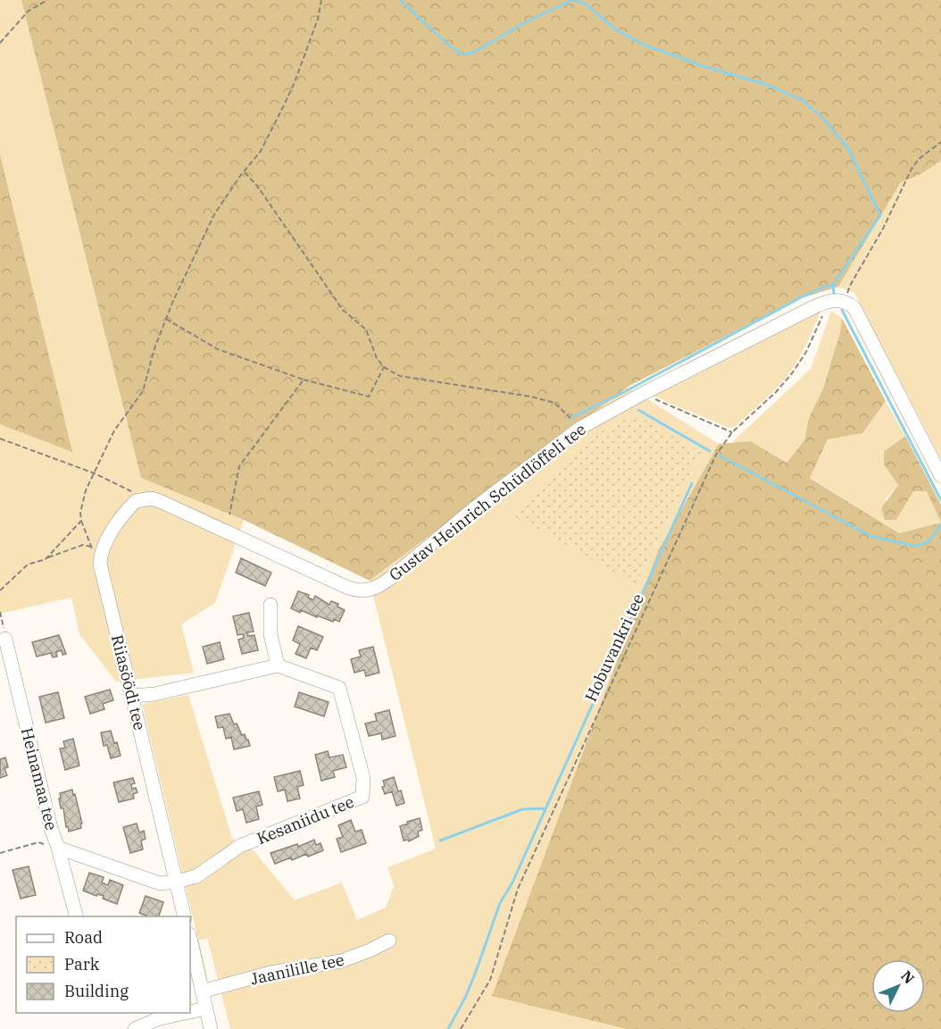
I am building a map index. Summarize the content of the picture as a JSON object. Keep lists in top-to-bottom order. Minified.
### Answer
{"streets":{"street":["Gustav Heinrich Schüdlöffeli tee","Riiasöödi tee","Heinamaa tee","Kesaniidu tee","Jaanilille tee"],"path":["Hobuvankri tee"]},"crossings":[["Gustav Heinrich Schüdlöffeli tee","Hobuvankri tee"],["Gustav Heinrich Schüdlöffeli tee","Riiasöödi tee"],["Riiasöödi tee","Kesaniidu tee"]],"legend":["Road","Park","Building"],"north":"top right"}
